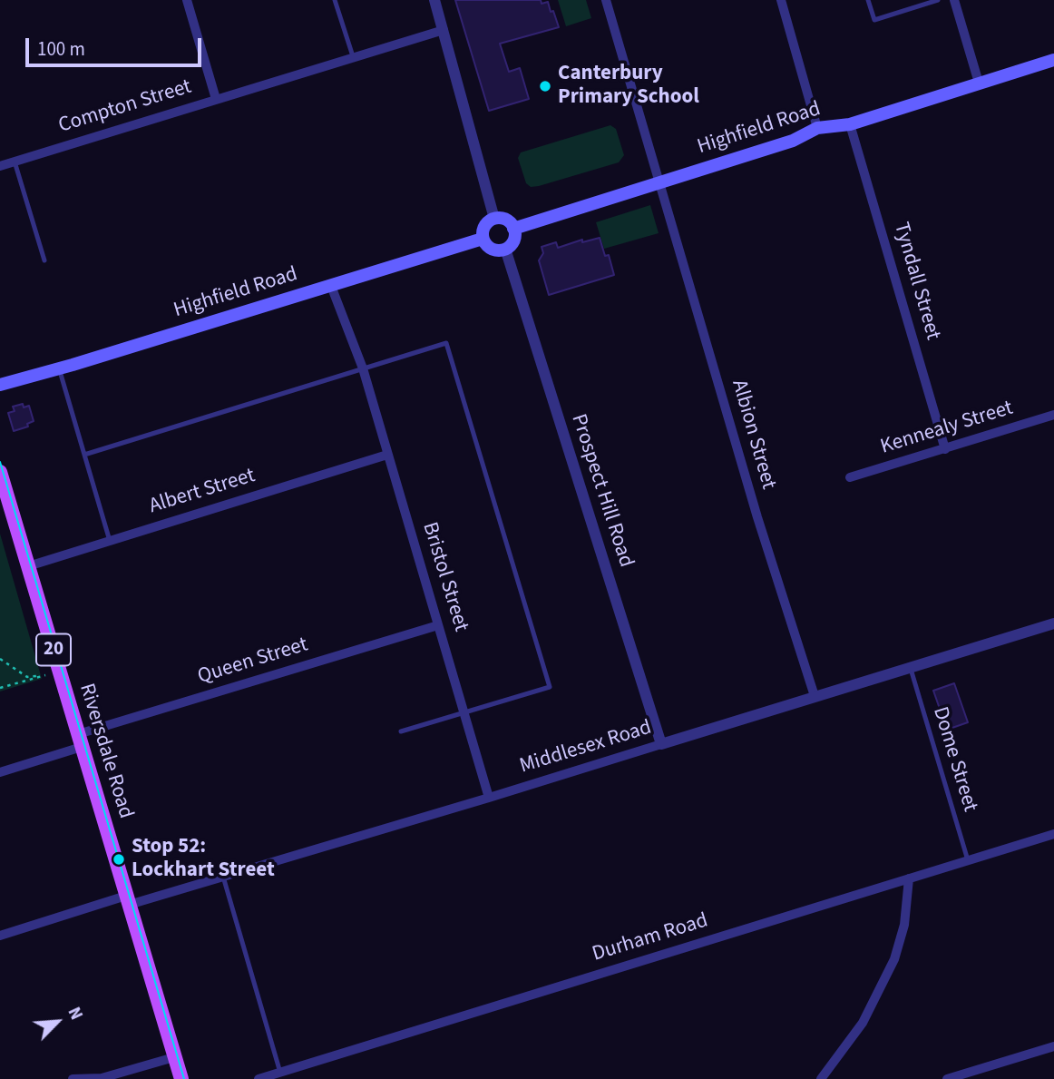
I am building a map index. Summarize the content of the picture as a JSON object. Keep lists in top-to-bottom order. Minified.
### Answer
{"streets":{"main road":["Highfield Road","20","Riversdale Road"],"street":["Compton Street","Tyndall Street","Kennealy Street","Albion Street","Prospect Hill Road","Albert Street","Bristol Street","Queen Street","Middlesex Road","Durham Road"],"lane":["Dome Street"]},"crossings":[["Highfield Road","Tyndall Street"],["Highfield Road","Albion Street"],["Highfield Road","Prospect Hill Road"],["Highfield Road","Bristol Street"],["Tyndall Street","Kennealy Street"],["Albion Street","Middlesex Road"],["Prospect Hill Road","Middlesex Road"],["Albert Street","Bristol Street"],["Albert Street","Riversdale Road"],["Bristol Street","Queen Street"],["Bristol Street","Middlesex Road"],["Queen Street","Riversdale Road"],["Middlesex Road","Riversdale Road"],["Middlesex Road","Dome Street"],["Dome Street","Durham Road"]],"places":["Canterbury Primary School","Stop 52: Lockhart Street"],"scale_bar":"100 m","north":"top right"}
